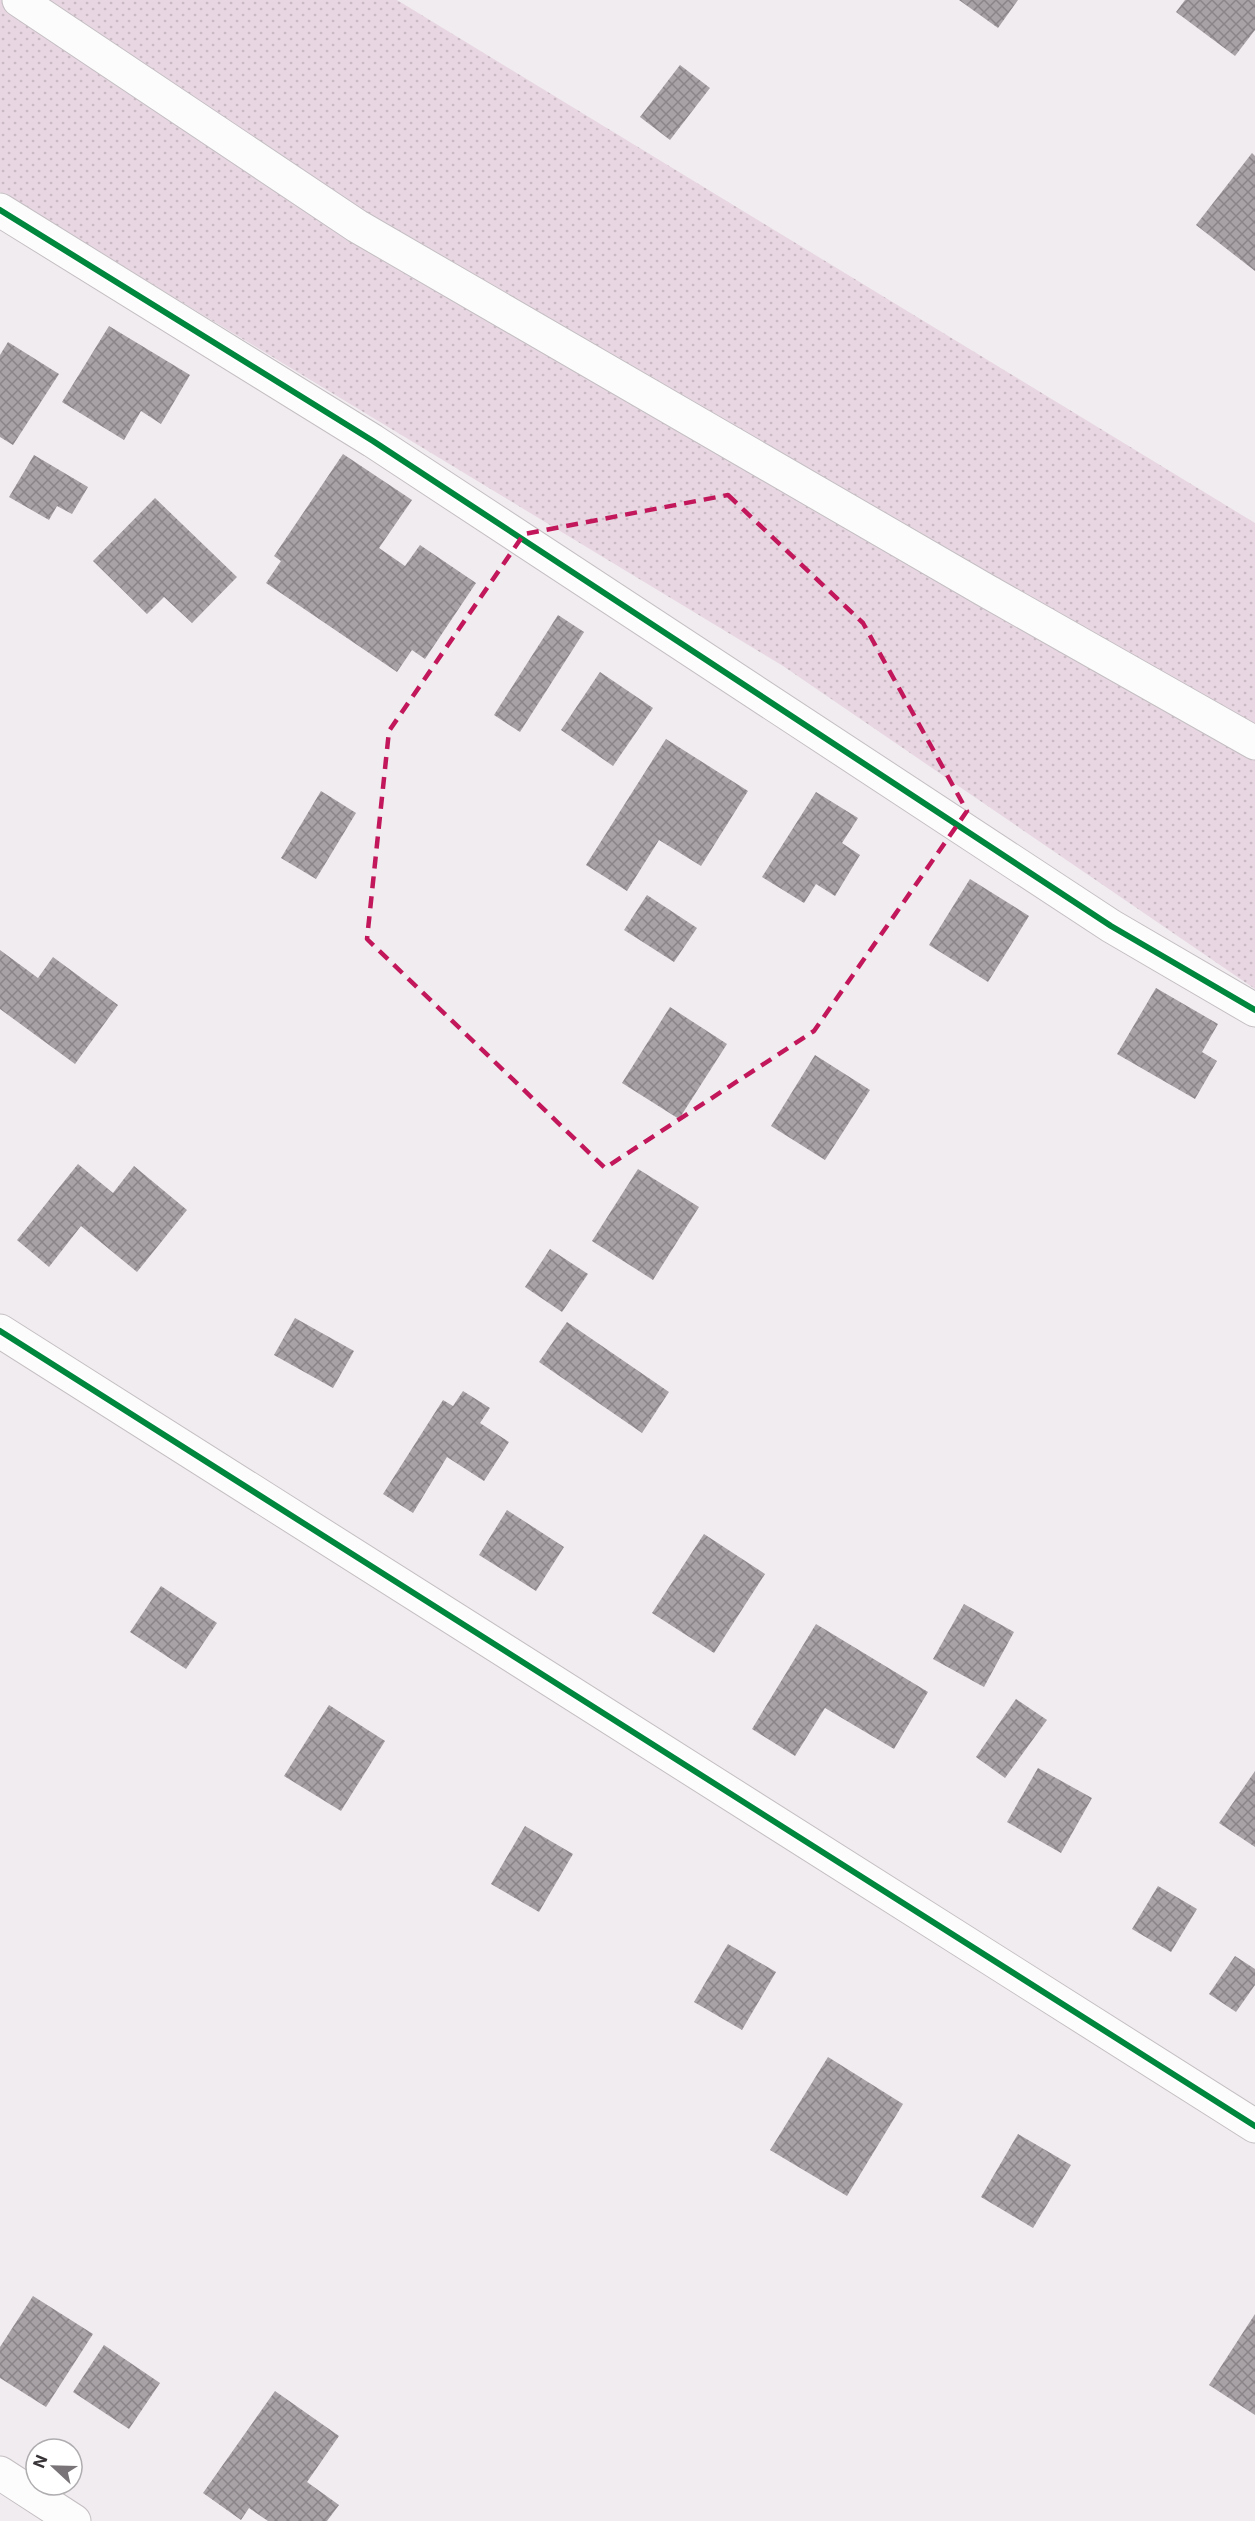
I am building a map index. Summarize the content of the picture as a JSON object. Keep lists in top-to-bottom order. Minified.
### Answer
{"north":"left"}
